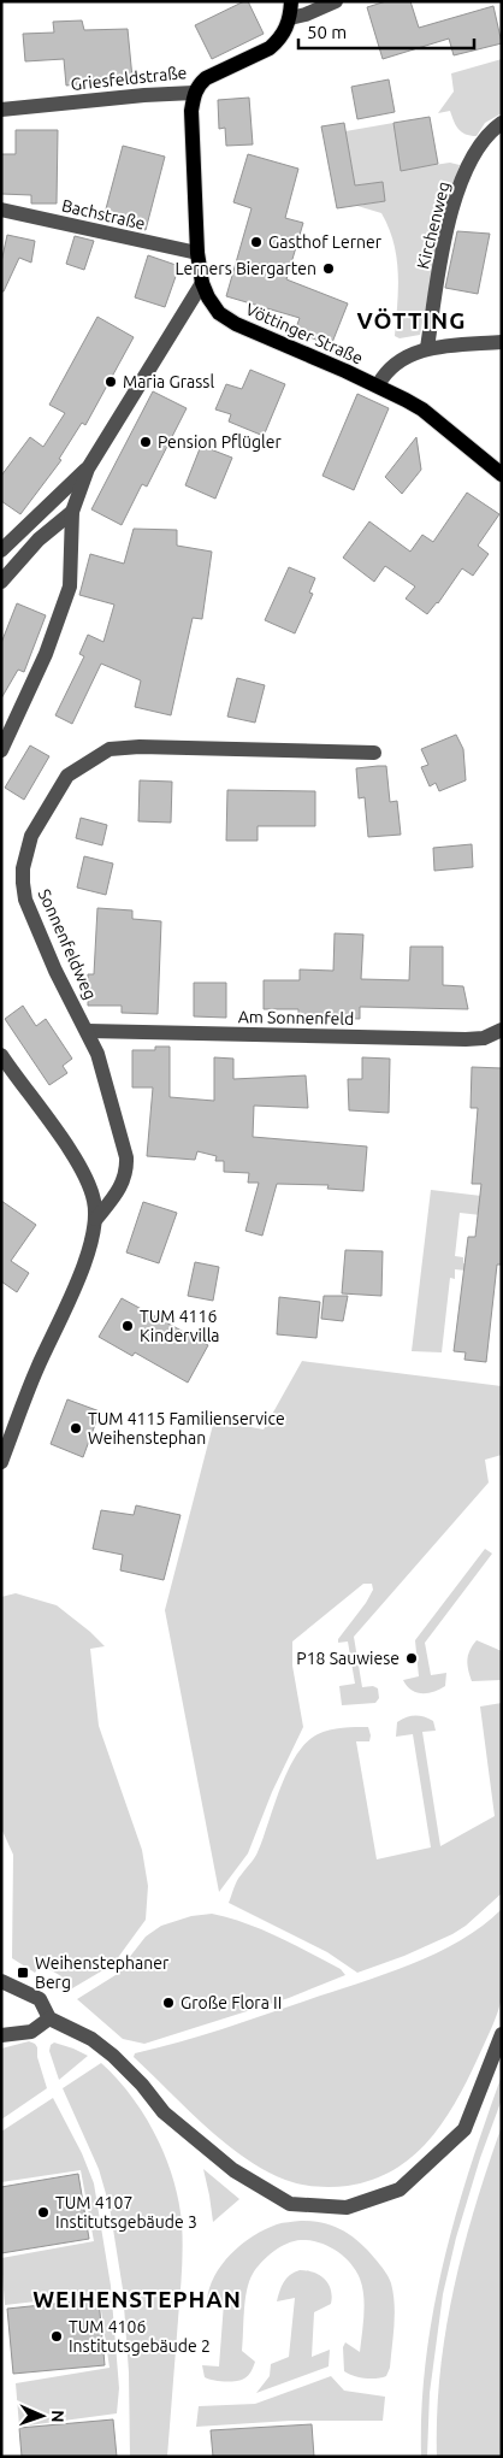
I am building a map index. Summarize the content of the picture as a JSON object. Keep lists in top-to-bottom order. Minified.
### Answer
{"streets":{"main road":["Griesfeldstraße","Vöttinger Straße"],"street":["Bachstraße","Kirchenweg","Sonnenfeldweg","Am Sonnenfeld"]},"crossings":[["Griesfeldstraße","Vöttinger Straße"],["Bachstraße","Vöttinger Straße"],["Sonnenfeldweg","Am Sonnenfeld"]],"districts":["VÖTTING","WEIHENSTEPHAN"],"places":{"other":["Gasthof Lerner","Lerners Biergarten","Maria Grassl","Pension Pflügler","TUM 4116 Kindervilla","TUM 4115 Familienservice Weihenstephan","P18 Sauwiese","Große Flora II","TUM 4107 Institutsgebäude 3","TUM 4106 Institutsgebäude 2"],"transit":["Weihenstephaner Berg"]},"scale_bar":"50 m","north":"right"}
